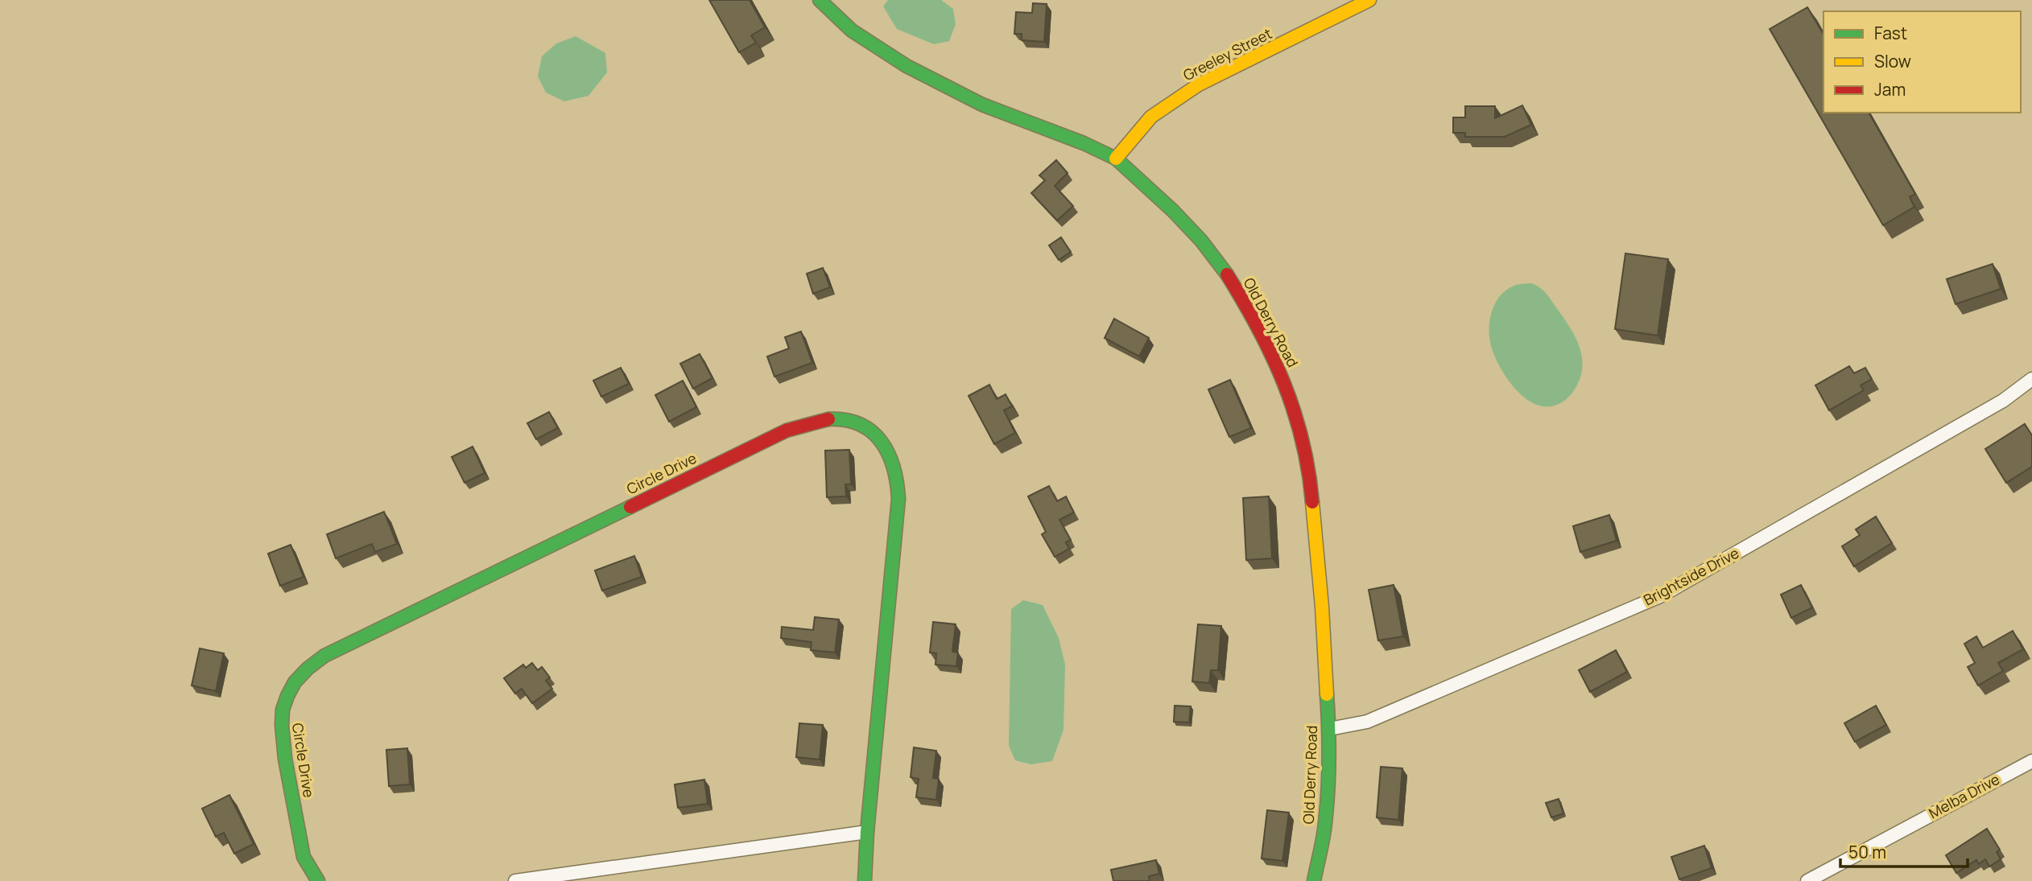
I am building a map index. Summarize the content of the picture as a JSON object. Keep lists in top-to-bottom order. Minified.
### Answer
{"streets":{"street":["Greeley Street","Old Derry Road","Circle Drive","Brightside Drive","Melba Drive"]},"crossings":[["Greeley Street","Old Derry Road"],["Old Derry Road","Brightside Drive"]],"legend":["Fast","Slow","Jam"],"scale_bar":"50 m"}
